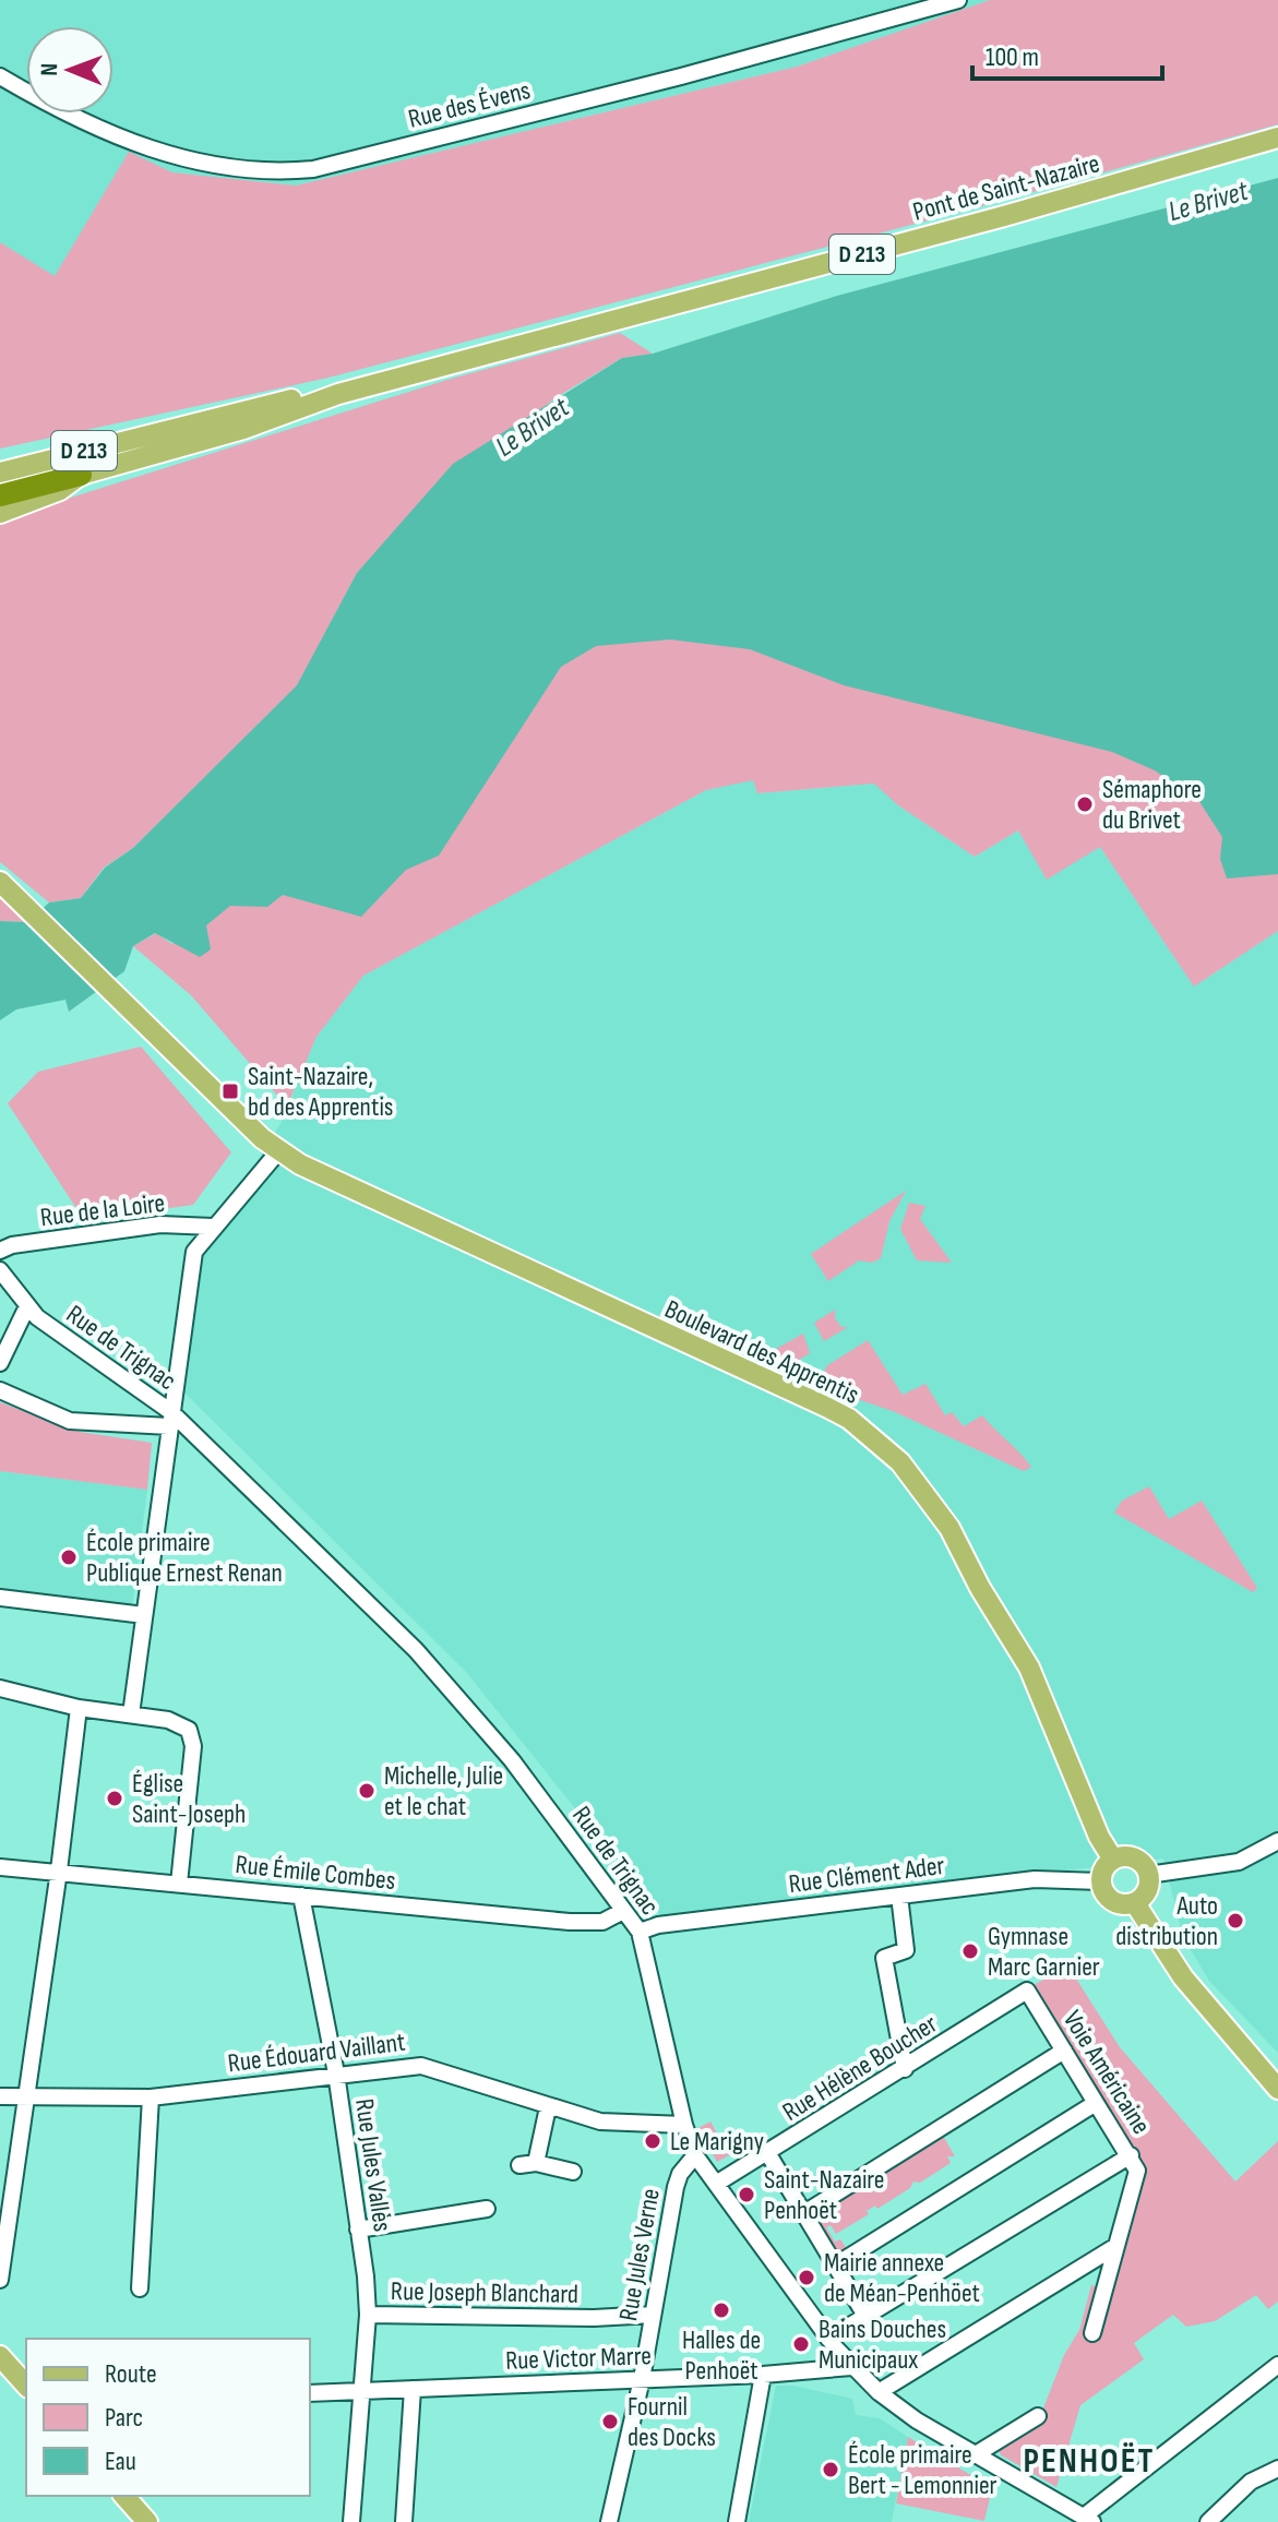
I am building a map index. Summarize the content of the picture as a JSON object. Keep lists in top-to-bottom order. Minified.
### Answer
{"streets":{"highway":["D 213"],"main road":["Pont de Saint-Nazaire","Boulevard des Apprentis"],"street":["Rue des Évens","Rue de la Loire","Rue de Trignac","Rue Émile Combes","Rue Clément Ader","Rue Édouard Vaillant","Rue Hélène Boucher","Voie Américaine","Rue Jules Vallès","Rue Jules Verne","Rue Joseph Blanchard","Rue Victor Marre"]},"crossings":[["Pont de Saint-Nazaire","D 213"],["Rue de Trignac","Rue Émile Combes"],["Rue de Trignac","Rue Clément Ader"],["Rue de Trignac","Rue Édouard Vaillant"],["Rue de Trignac","Rue Hélène Boucher"],["Rue de Trignac","Rue Jules Verne"],["Rue de Trignac","Rue Victor Marre"],["Boulevard des Apprentis","Rue Clément Ader"],["Rue Émile Combes","Rue Jules Vallès"],["Rue Édouard Vaillant","Rue Jules Vallès"],["Rue Hélène Boucher","Voie Américaine"],["Rue Jules Vallès","Rue Joseph Blanchard"],["Rue Jules Vallès","Rue Victor Marre"],["Rue Jules Verne","Rue Joseph Blanchard"],["Rue Jules Verne","Rue Victor Marre"]],"districts":["PENHOËT"],"water":["Le Brivet"],"places":{"other":["Sémaphore du Brivet","École primaire Publique Ernest Renan","Michelle, Julie et le chat","Église Saint-Joseph","Auto distribution","Gymnase Marc Garnier","Le Marigny","Saint-Nazaire Penhoët","Mairie annexe de Méan-Penhöet","Halles de Penhoët","Bains Douches Municipaux","Fournil des Docks","École primaire Bert - Lemonnier"],"transit":["Saint-Nazaire, bd des Apprentis"]},"legend":["Route","Parc","Eau"],"scale_bar":"100 m","north":"left"}
